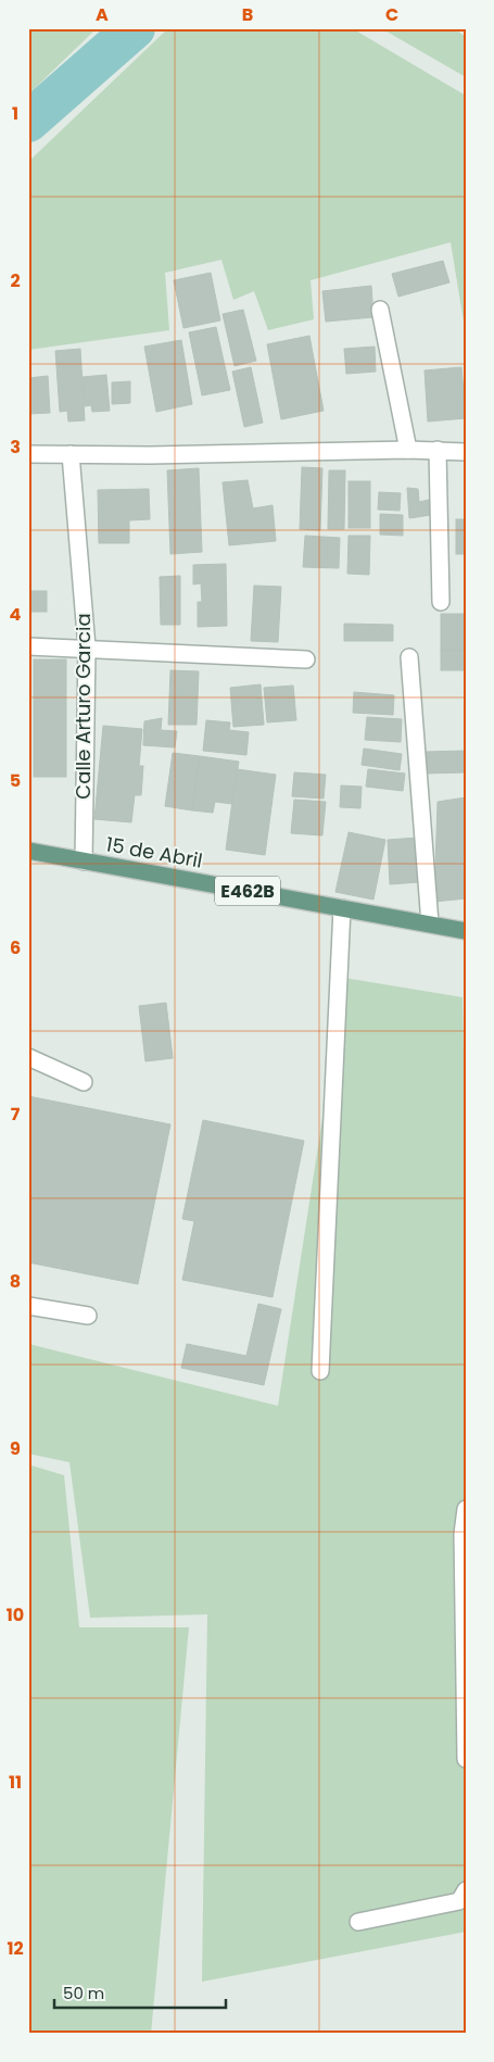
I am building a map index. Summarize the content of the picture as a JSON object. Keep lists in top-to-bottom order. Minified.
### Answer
{"streets":{"main road":["15 de Abril","E462B"],"street":["Calle Arturo Garcia"]},"crossings":[["Calle Arturo Garcia","15 de Abril"]],"scale_bar":"50 m","grid":{"columns":["A","B","C"],"rows":["1","2","3","4","5","6","7","8","9","10","11","12"]}}
